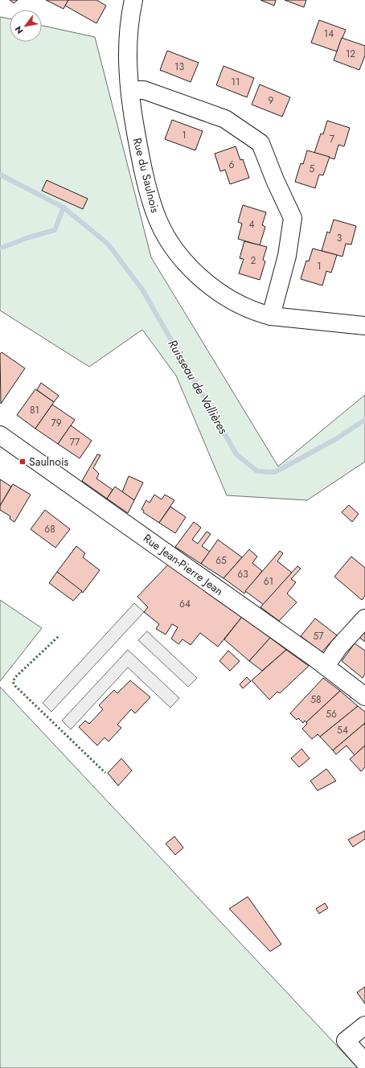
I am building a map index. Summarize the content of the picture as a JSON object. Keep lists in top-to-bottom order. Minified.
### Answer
{"streets":{"street":["Rue du Saulnois","Rue Jean-Pierre Jean"]},"water":["Ruisseau de Vallières"],"places":{"transit":["Saulnois"]},"house_numbers":["14","12","13","11","9","1","7","6","5","4","3","2","1","81","79","77","68","65","63","61","64","57","58","56","54"],"north":"bottom left"}
